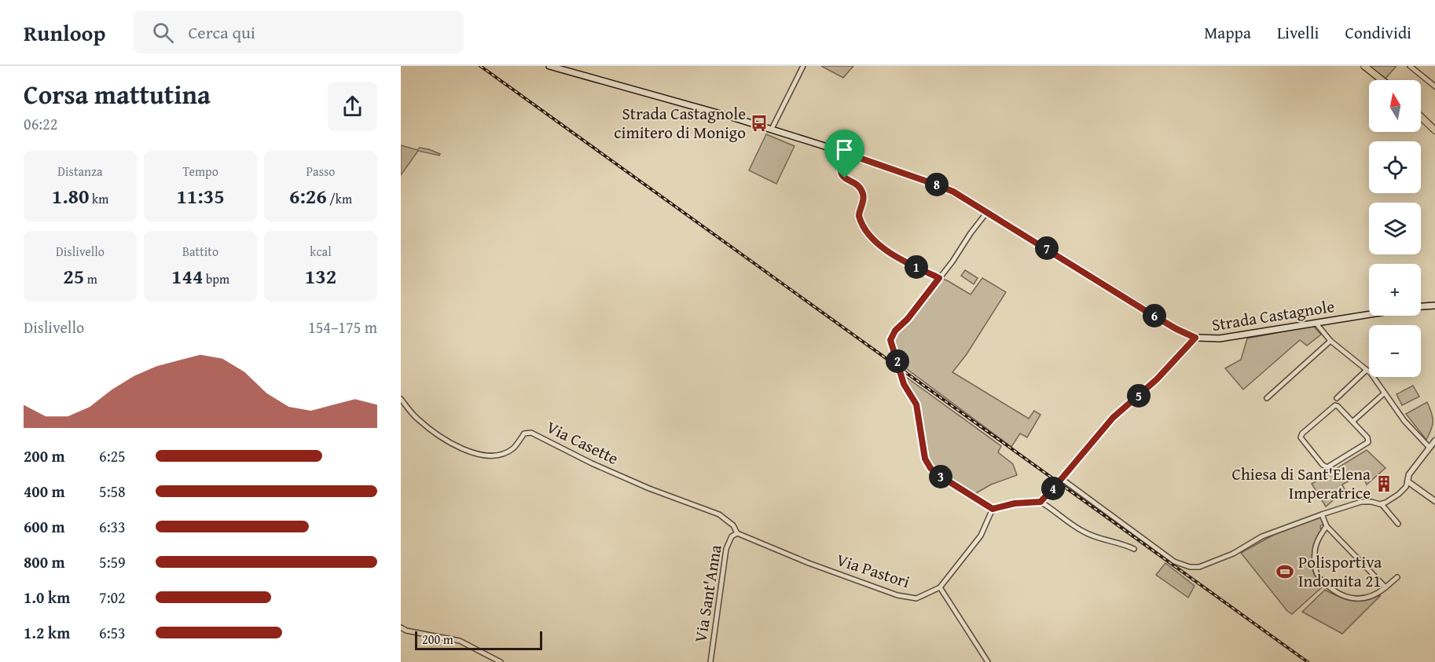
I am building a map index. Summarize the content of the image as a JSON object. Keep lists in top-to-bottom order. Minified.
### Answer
{"streets":{"main road":["Strada Castagnole"],"street":["Via Casette","Via Pastori","Via Sant'Anna"]},"crossings":[["Via Casette","Via Pastori"],["Via Casette","Via Sant'Anna"],["Via Pastori","Via Sant'Anna"]],"places":{"bus stop":["Strada Castagnole cimitero di Monigo"],"building":["Chiesa di Sant'Elena Imperatrice"],"sports":["Polisportiva Indomita 21"]},"scale_bar":"200 m","north":"top","page":{"header":"Runloop","search":"Cerca qui","nav":["Mappa","Livelli","Condividi"],"heading":["Corsa mattutina","06:22"],"map_buttons":["+","−"],"stats":[["Distanza","1.80 km"],["Tempo","11:35"],["Passo","6:26 /km"],["Dislivello","25 m"],["Battito","144 bpm"],["kcal","132"]],"pins":["8","7","1","6","2","5","3","4"],"chart":["Dislivello","154–175 m"],"list":[{"name":"200 m","note":"6:25"},{"name":"400 m","note":"5:58"},{"name":"600 m","note":"6:33"},{"name":"800 m","note":"5:59"},{"name":"1.0 km","note":"7:02"},{"name":"1.2 km","note":"6:53"}],"scale":"200 m"}}
